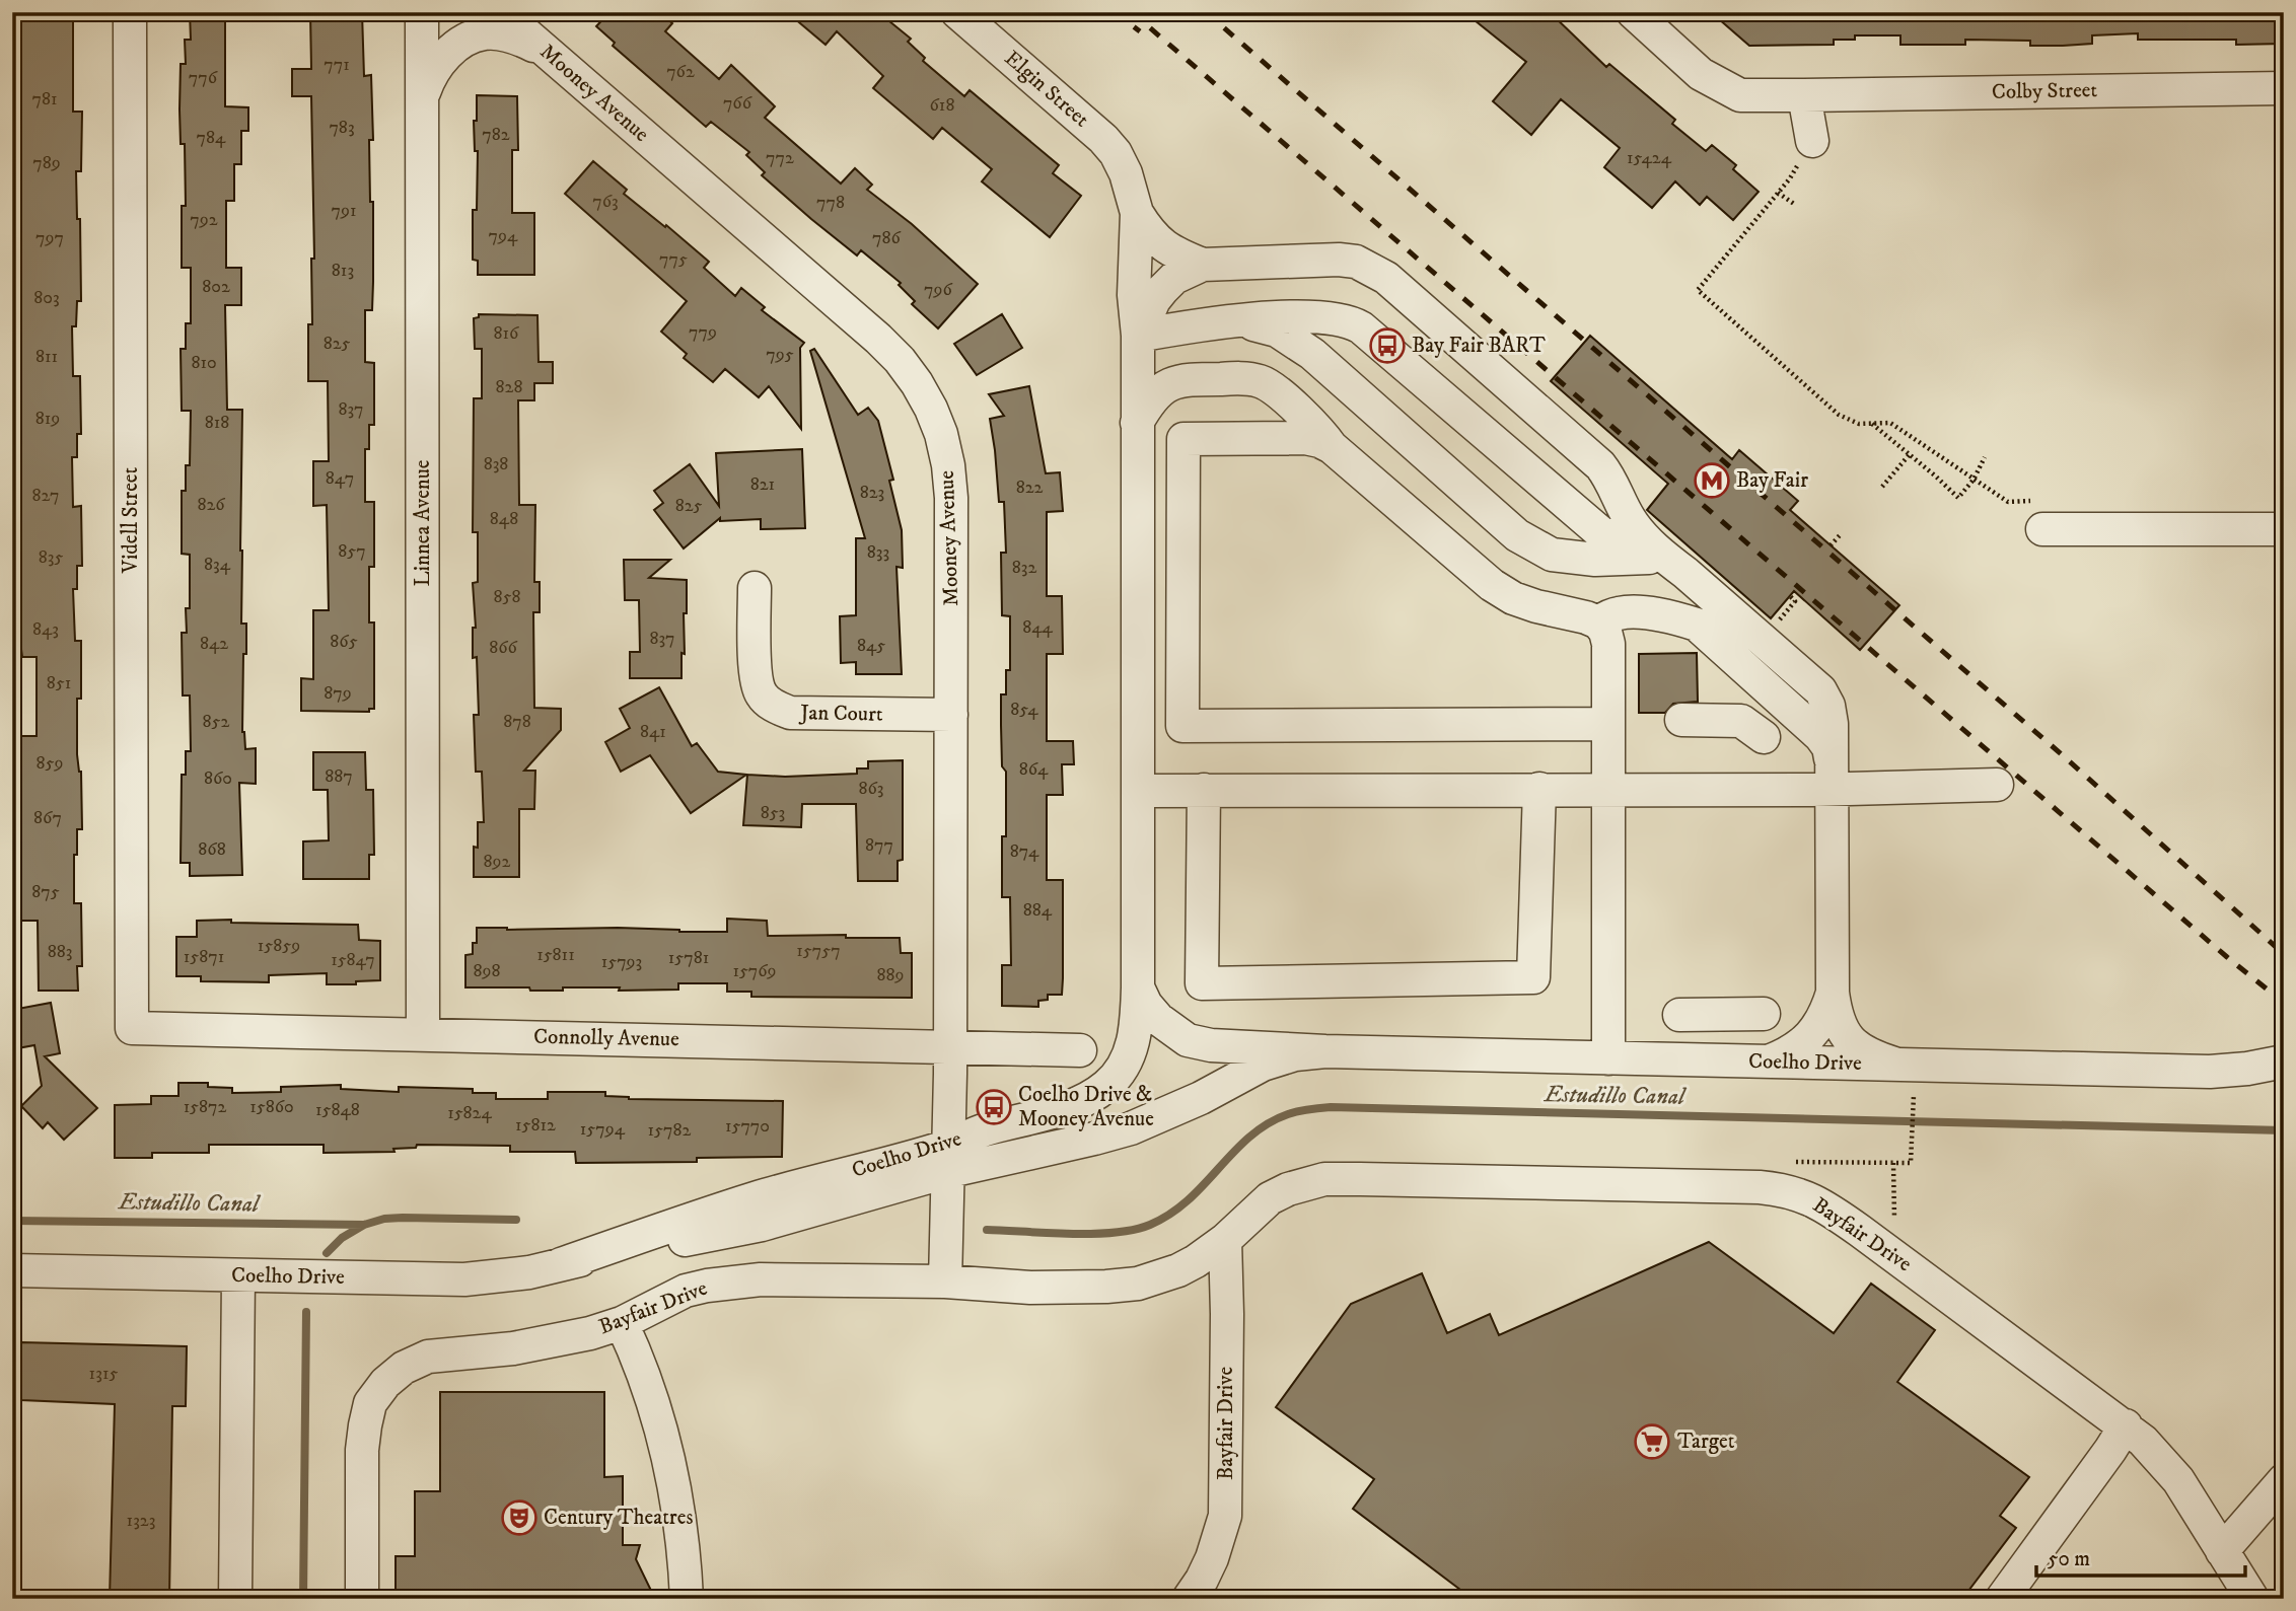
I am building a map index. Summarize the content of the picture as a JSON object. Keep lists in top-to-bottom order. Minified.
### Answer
{"streets":{"street":["Elgin Street","Colby Street","Mooney Avenue","Videll Street","Linnea Avenue","Jan Court","Connolly Avenue","Coelho Drive","Bayfair Drive"]},"crossings":[["Mooney Avenue","Jan Court"],["Mooney Avenue","Connolly Avenue"],["Mooney Avenue","Coelho Drive"],["Mooney Avenue","Bayfair Drive"],["Videll Street","Connolly Avenue"],["Linnea Avenue","Connolly Avenue"]],"water":["Estudillo Canal"],"places":{"bus stop":["Bay Fair BART","Coelho Drive & Mooney Avenue"],"metro station":["Bay Fair"],"supermarket":["Target"],"theatre":["Century Theatres"]},"house_numbers":["771","762","776","781","766","618","783","782","784","772","15424","789","763","778","791","792","794","797","786","775","813","802","796","803","779","816","825","795","811","810","828","837","819","818","838","847","821","822","823","827","826","825","848","857","833","835","834","832","858","844","843","837","865","842","845","866","851","879","854","852","878","841","859","864","887","860","863","853","867","877","868","874","892","875","884","15859","15757","883","15811","15871","15781","15847","15793","898","15769","889","15872","15860","15848","15824","15812","15770","15794","15782","1315","1323"],"scale_bar":"50 m"}
